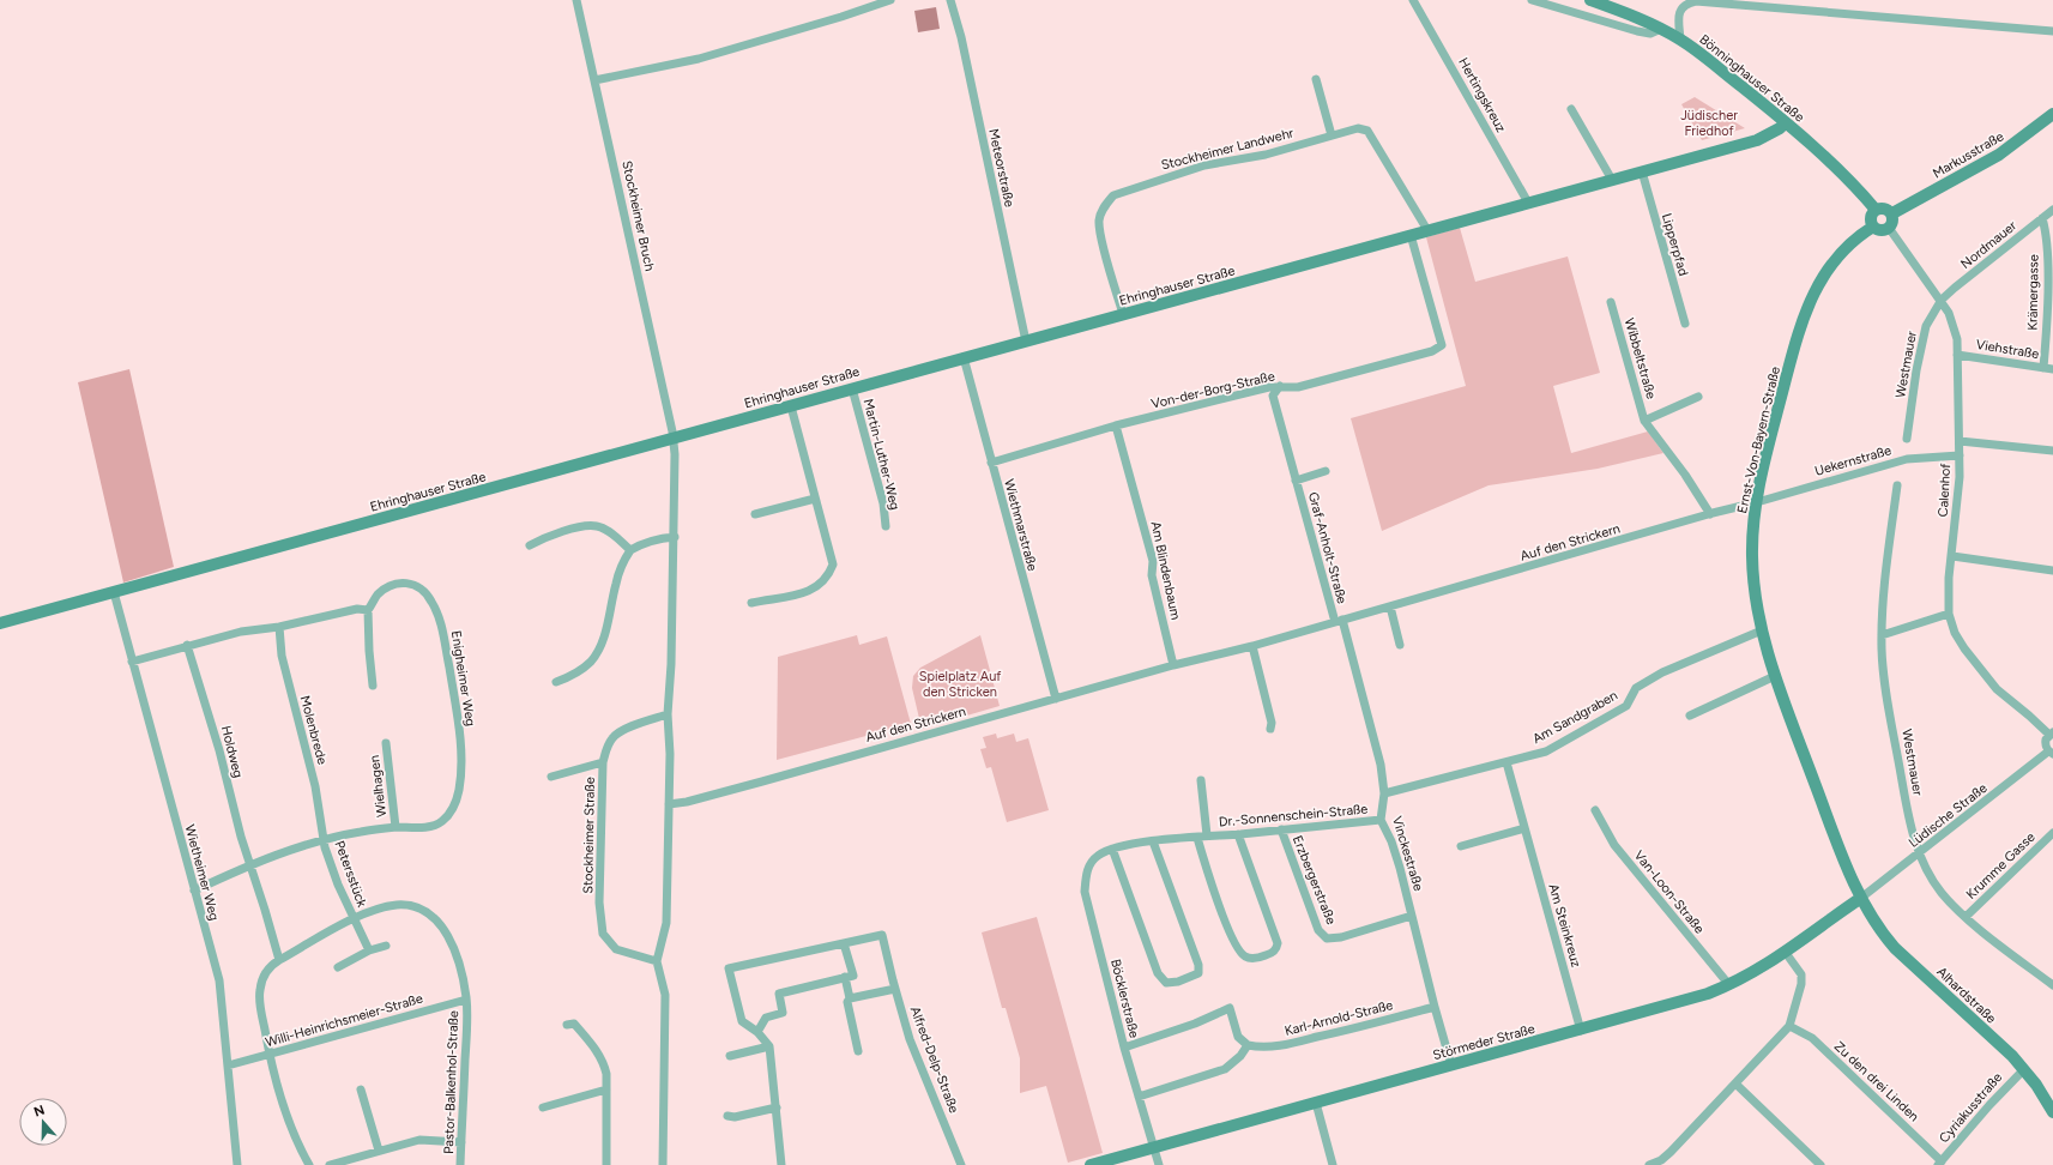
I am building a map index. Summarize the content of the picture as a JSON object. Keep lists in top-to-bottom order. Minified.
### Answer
{"streets":{"main road":["Bönninghauser Straße","Markusstraße","Ehringhauser Straße","Ernst-Von-Bayern-Straße","Alhardstraße","Störmeder Straße"],"street":["Hertingskreuz","Stockheimer Landwehr","Meteorstraße","Stockheimer Bruch","Lipperpfad","Nordmauer","Krämergasse","Viehstraße","Wibbeltstraße","Westmauer","Von-der-Borg-Straße","Martin-Luther-Weg","Uekernstraße","Calenhof","Wiethmarstraße","Auf den Strickern","Graf-Anholt-Straße","Am Blindenbaum","Enigheimer Weg","Am Sandgraben","Molenbrede","Holdweg","Wielhagen","Dr.-Sonnenschein-Straße","Lüdische Straße","Stockheimer Straße","Vinckestraße","Krumme Gasse","Wietheimer Weg","Petersstück","Erzbergerstraße","Van-Loon-Straße","Am Steinkreuz","Böcklerstraße","Karl-Arnold-Straße","Willi-Heinrichsmeier-Straße","Alfred-Delp-Straße","Zu den drei Linden","Pastor-Balkenhol-Straße","Cyriakusstraße"]},"crossings":[["Bönninghauser Straße","Markusstraße"],["Bönninghauser Straße","Ehringhauser Straße"],["Bönninghauser Straße","Ernst-Von-Bayern-Straße"],["Bönninghauser Straße","Calenhof"],["Hertingskreuz","Ehringhauser Straße"],["Stockheimer Landwehr","Ehringhauser Straße"],["Markusstraße","Ernst-Von-Bayern-Straße"],["Markusstraße","Calenhof"],["Meteorstraße","Ehringhauser Straße"],["Stockheimer Bruch","Ehringhauser Straße"],["Lipperpfad","Ehringhauser Straße"],["Nordmauer","Krämergasse"],["Nordmauer","Westmauer"],["Nordmauer","Calenhof"],["Ehringhauser Straße","Von-der-Borg-Straße"],["Ehringhauser Straße","Martin-Luther-Weg"],["Ehringhauser Straße","Wiethmarstraße"],["Ehringhauser Straße","Wietheimer Weg"],["Krämergasse","Viehstraße"],["Viehstraße","Calenhof"],["Wibbeltstraße","Auf den Strickern"],["Westmauer","Calenhof"],["Westmauer","Lüdische Straße"],["Westmauer","Krumme Gasse"],["Von-der-Borg-Straße","Wiethmarstraße"],["Von-der-Borg-Straße","Graf-Anholt-Straße"],["Von-der-Borg-Straße","Am Blindenbaum"],["Ernst-Von-Bayern-Straße","Uekernstraße"],["Ernst-Von-Bayern-Straße","Calenhof"],["Ernst-Von-Bayern-Straße","Auf den Strickern"],["Ernst-Von-Bayern-Straße","Am Sandgraben"],["Ernst-Von-Bayern-Straße","Lüdische Straße"],["Ernst-Von-Bayern-Straße","Alhardstraße"],["Ernst-Von-Bayern-Straße","Störmeder Straße"],["Uekernstraße","Calenhof"],["Uekernstraße","Auf den Strickern"],["Wiethmarstraße","Auf den Strickern"],["Auf den Strickern","Graf-Anholt-Straße"],["Auf den Strickern","Am Blindenbaum"],["Auf den Strickern","Vinckestraße"],["Graf-Anholt-Straße","Vinckestraße"],["Enigheimer Weg","Molenbrede"],["Enigheimer Weg","Holdweg"],["Enigheimer Weg","Wielhagen"],["Enigheimer Weg","Wietheimer Weg"],["Enigheimer Weg","Petersstück"],["Am Sandgraben","Vinckestraße"],["Am Sandgraben","Am Steinkreuz"],["Molenbrede","Petersstück"],["Holdweg","Pastor-Balkenhol-Straße"],["Dr.-Sonnenschein-Straße","Vinckestraße"],["Dr.-Sonnenschein-Straße","Erzbergerstraße"],["Dr.-Sonnenschein-Straße","Böcklerstraße"],["Lüdische Straße","Alhardstraße"],["Lüdische Straße","Störmeder Straße"],["Vinckestraße","Erzbergerstraße"],["Vinckestraße","Karl-Arnold-Straße"],["Vinckestraße","Störmeder Straße"],["Wietheimer Weg","Willi-Heinrichsmeier-Straße"],["Petersstück","Pastor-Balkenhol-Straße"],["Van-Loon-Straße","Störmeder Straße"],["Am Steinkreuz","Störmeder Straße"],["Alhardstraße","Störmeder Straße"],["Alhardstraße","Cyriakusstraße"],["Böcklerstraße","Störmeder Straße"],["Willi-Heinrichsmeier-Straße","Pastor-Balkenhol-Straße"],["Zu den drei Linden","Cyriakusstraße"]],"parks":["Jüdischer Friedhof","Spielplatz Auf den Stricken"],"north":"top"}
